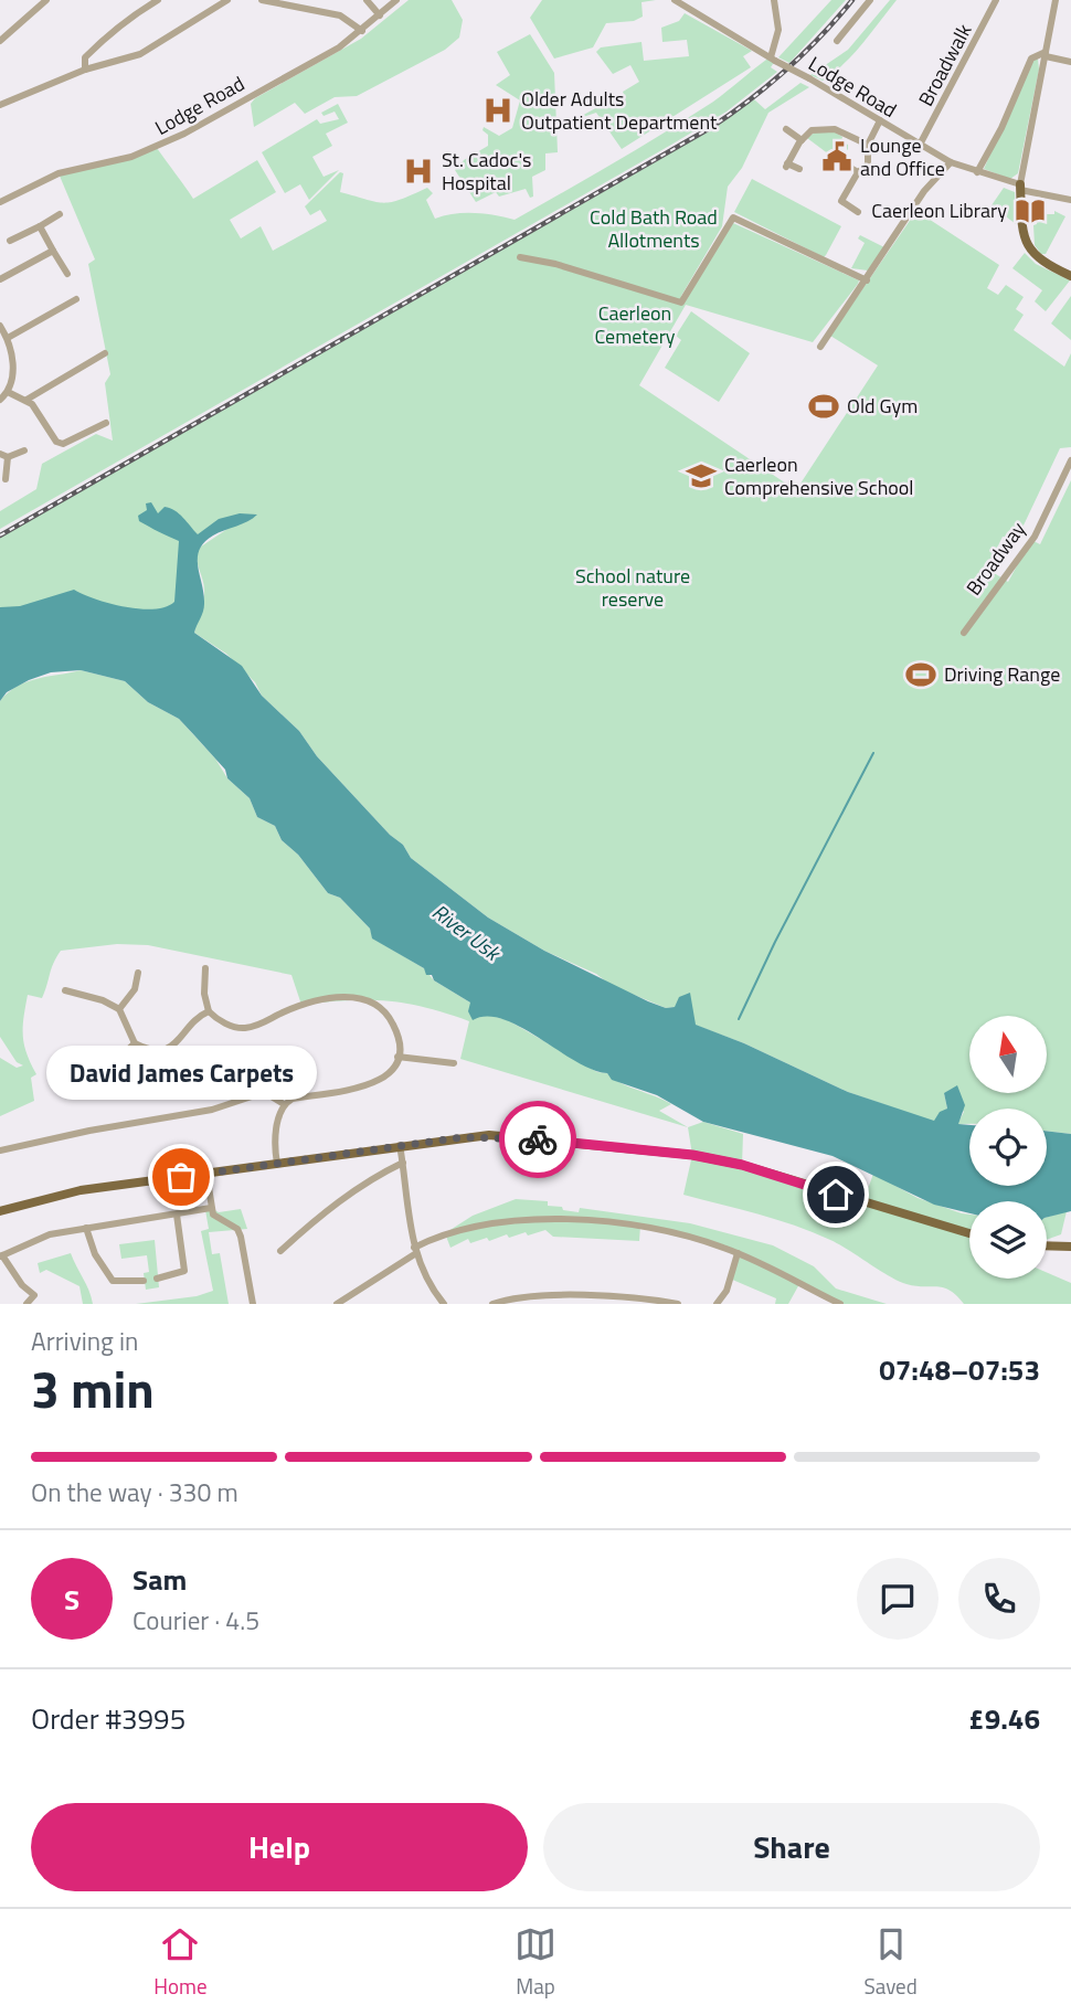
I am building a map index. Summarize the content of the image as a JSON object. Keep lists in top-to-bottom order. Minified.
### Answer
{"streets":{"street":["Broadwalk","Lodge Road","Broadway"]},"crossings":[["Broadwalk","Lodge Road"]],"water":["River Usk"],"parks":["Cold Bath Road Allotments","Caerleon Cemetery","School nature reserve"],"places":{"hospital":["Older Adults Outpatient Department","St. Cadoc's Hospital"],"public building":["Lounge and Office"],"library":["Caerleon Library"],"sports":["Old Gym","Driving Range"],"school or university":["Caerleon Comprehensive School"],"other":["David James Carpets"]},"north":"top","page":{"bubble":"David James Carpets","heading":["3 min","Arriving in","07:48–07:53"],"panel":["Sam","Courier · 4.5","Order #3995","£9.46"],"bar":"On the way · 330 m","round":"S","buttons":["Help","Share"],"tabs":["Home","Map","Saved"]}}
